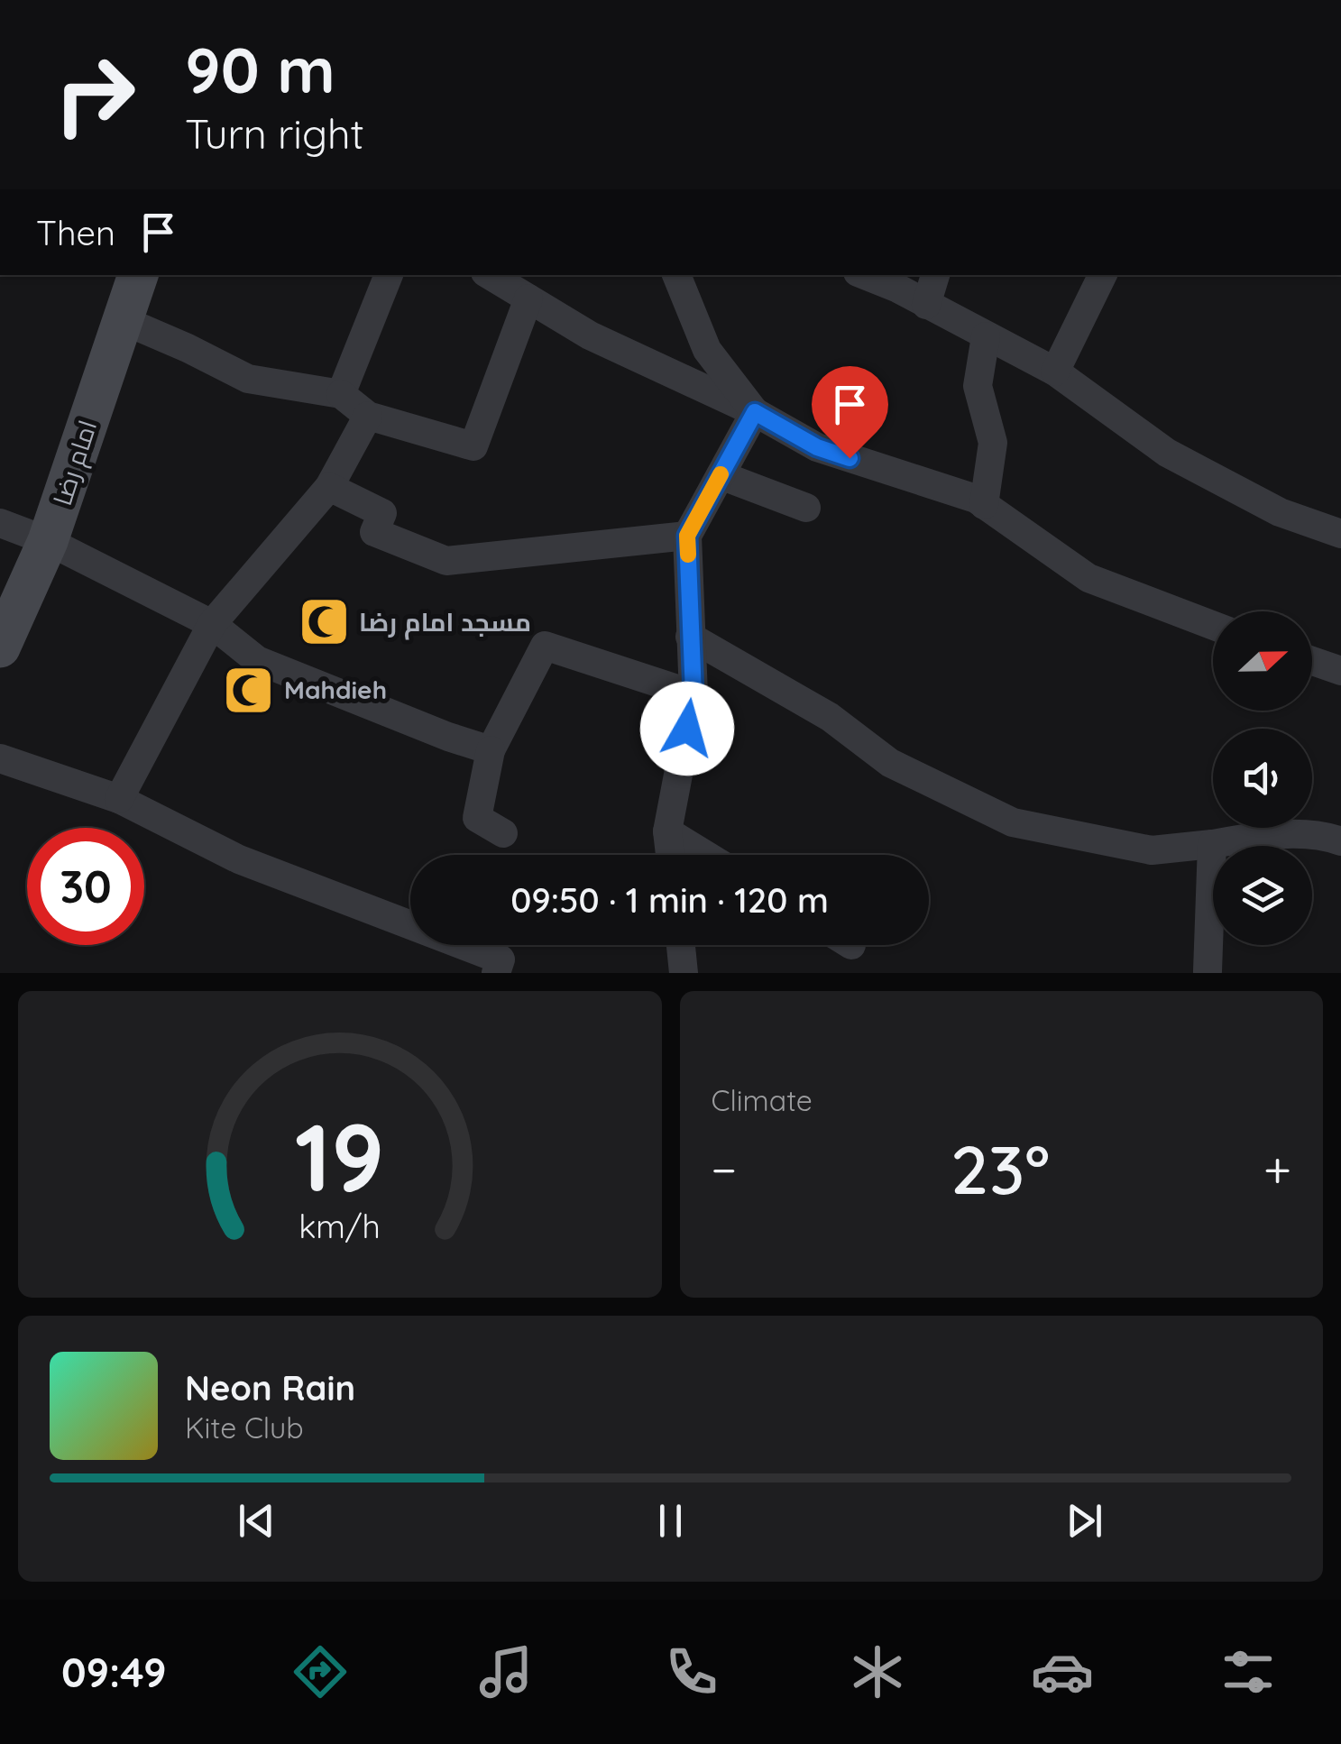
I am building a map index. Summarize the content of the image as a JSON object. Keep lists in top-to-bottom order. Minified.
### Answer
{"streets":{"main road":["امام رضا"]},"places":{"mosque":["مسجد امام رضا","Mahdieh"]},"north":"right","page":{"turn":["90 m","Turn right"],"then":"Then","limit":"30","trip":"09:50 · 1 min · 120 m","tile":"Climate","heat":["−","23°","+"],"song":["Neon Rain","Kite Club"],"tabs":"09:49","gauge":["19","km/h"]}}
